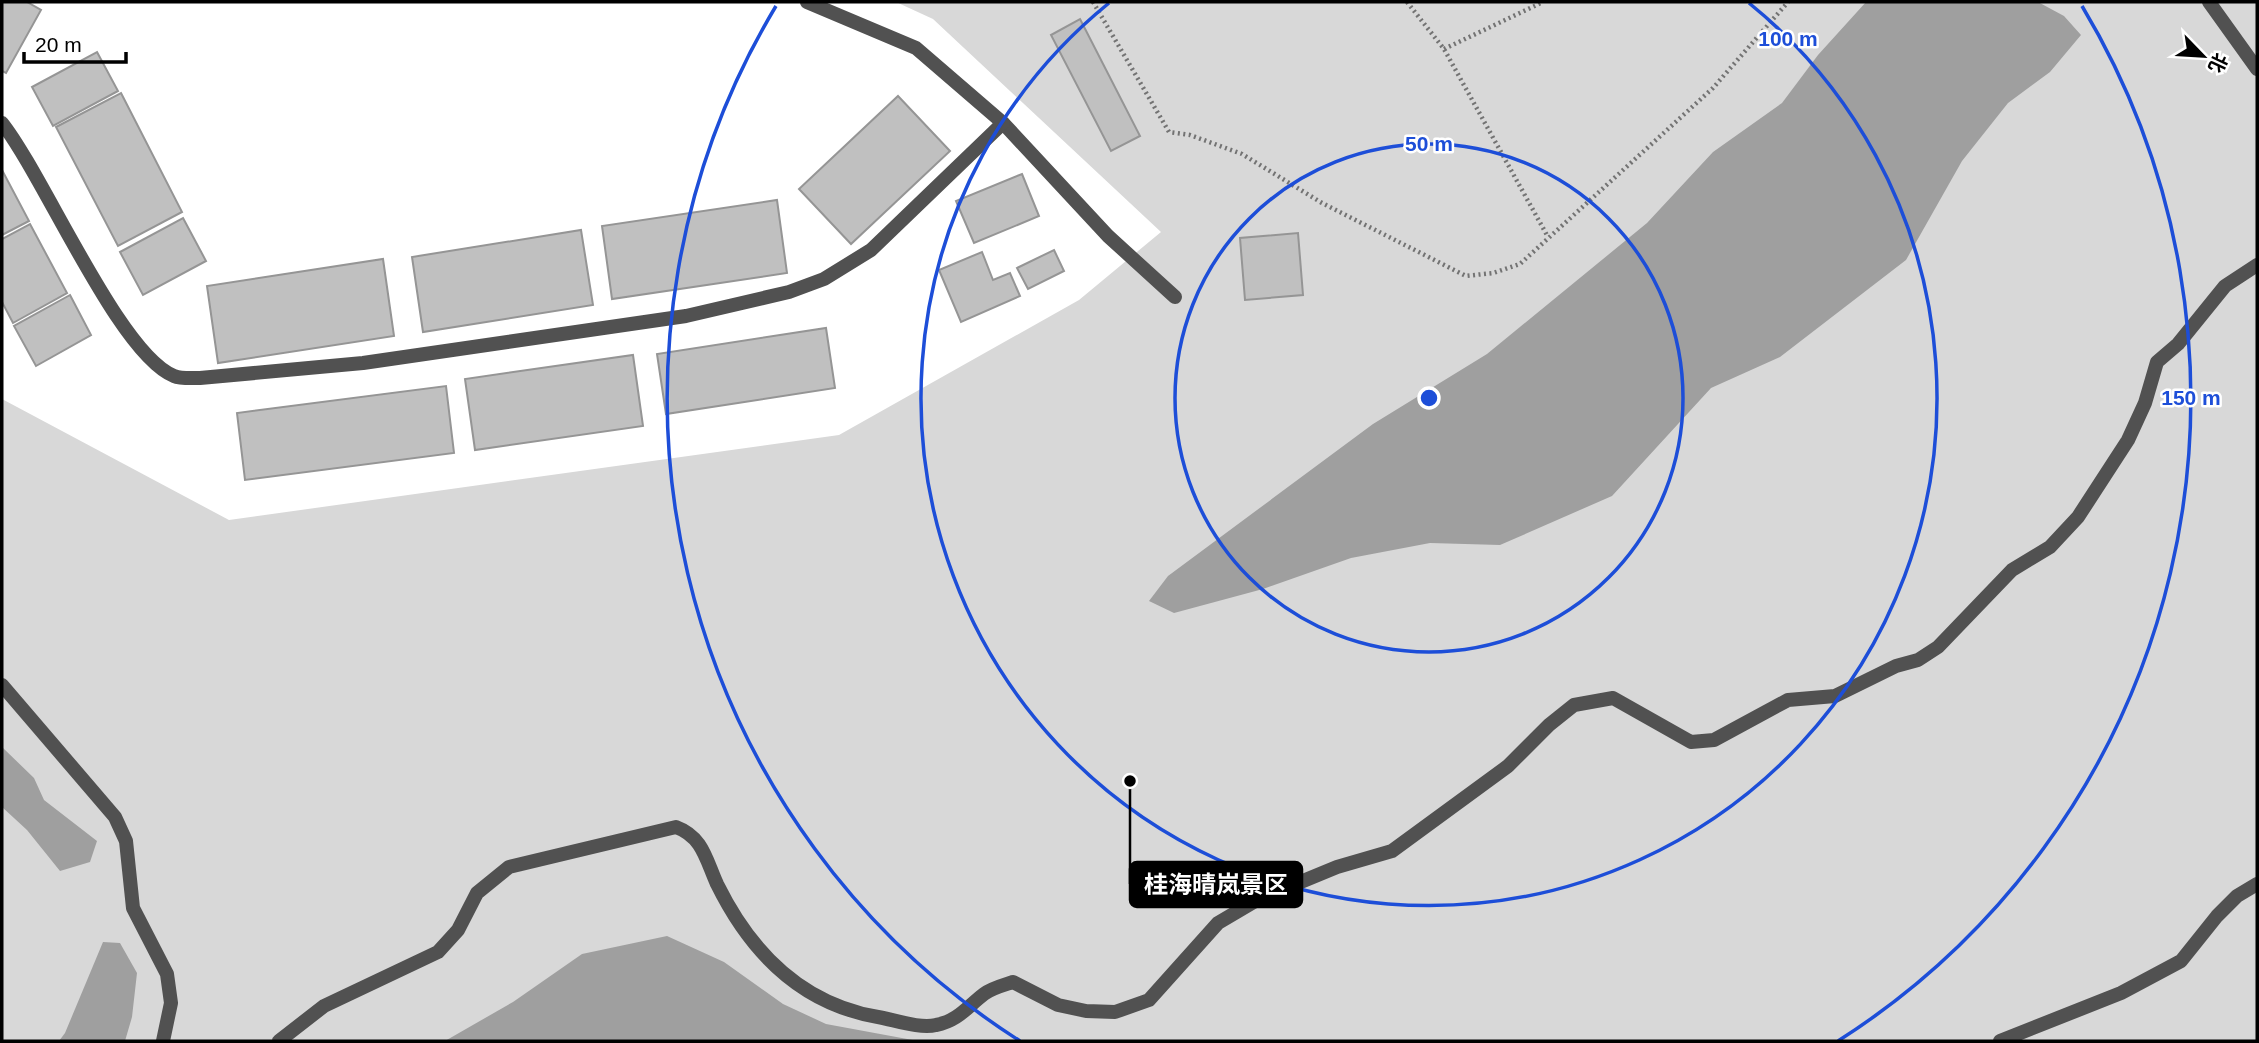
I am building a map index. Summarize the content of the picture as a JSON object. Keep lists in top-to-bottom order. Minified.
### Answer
{"places":["桂海晴岚景区"],"scale_bar":"20 m","north":"bottom right","rings":["100 m","50 m","150 m"]}
